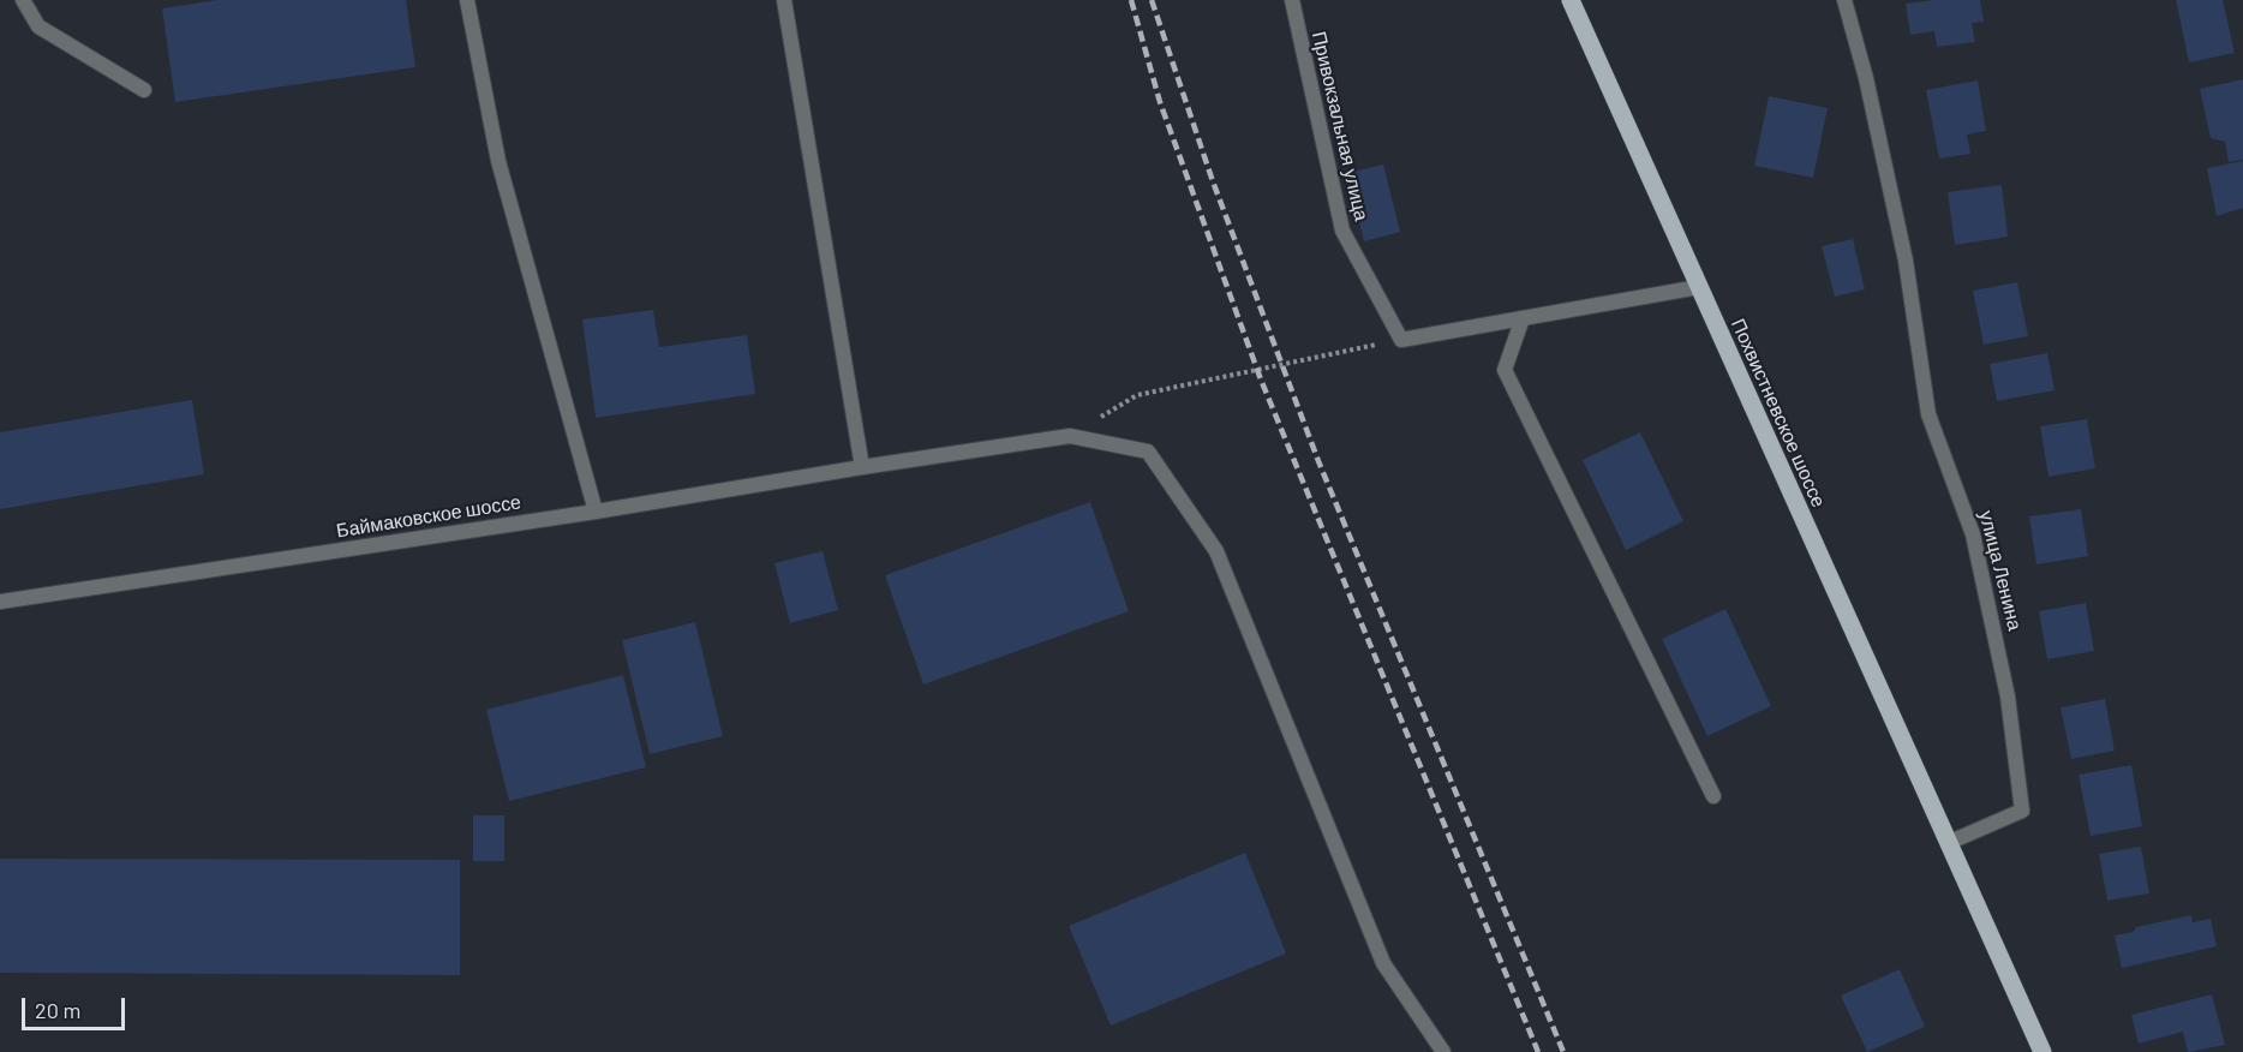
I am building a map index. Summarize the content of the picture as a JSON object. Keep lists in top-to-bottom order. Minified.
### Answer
{"streets":{"main road":["Похвистневское шоссе"],"street":["Привокзальная улица","Баймаковское шоссе","улица Ленина"]},"crossings":[["Похвистневское шоссе","улица Ленина"]],"scale_bar":"20 m"}
